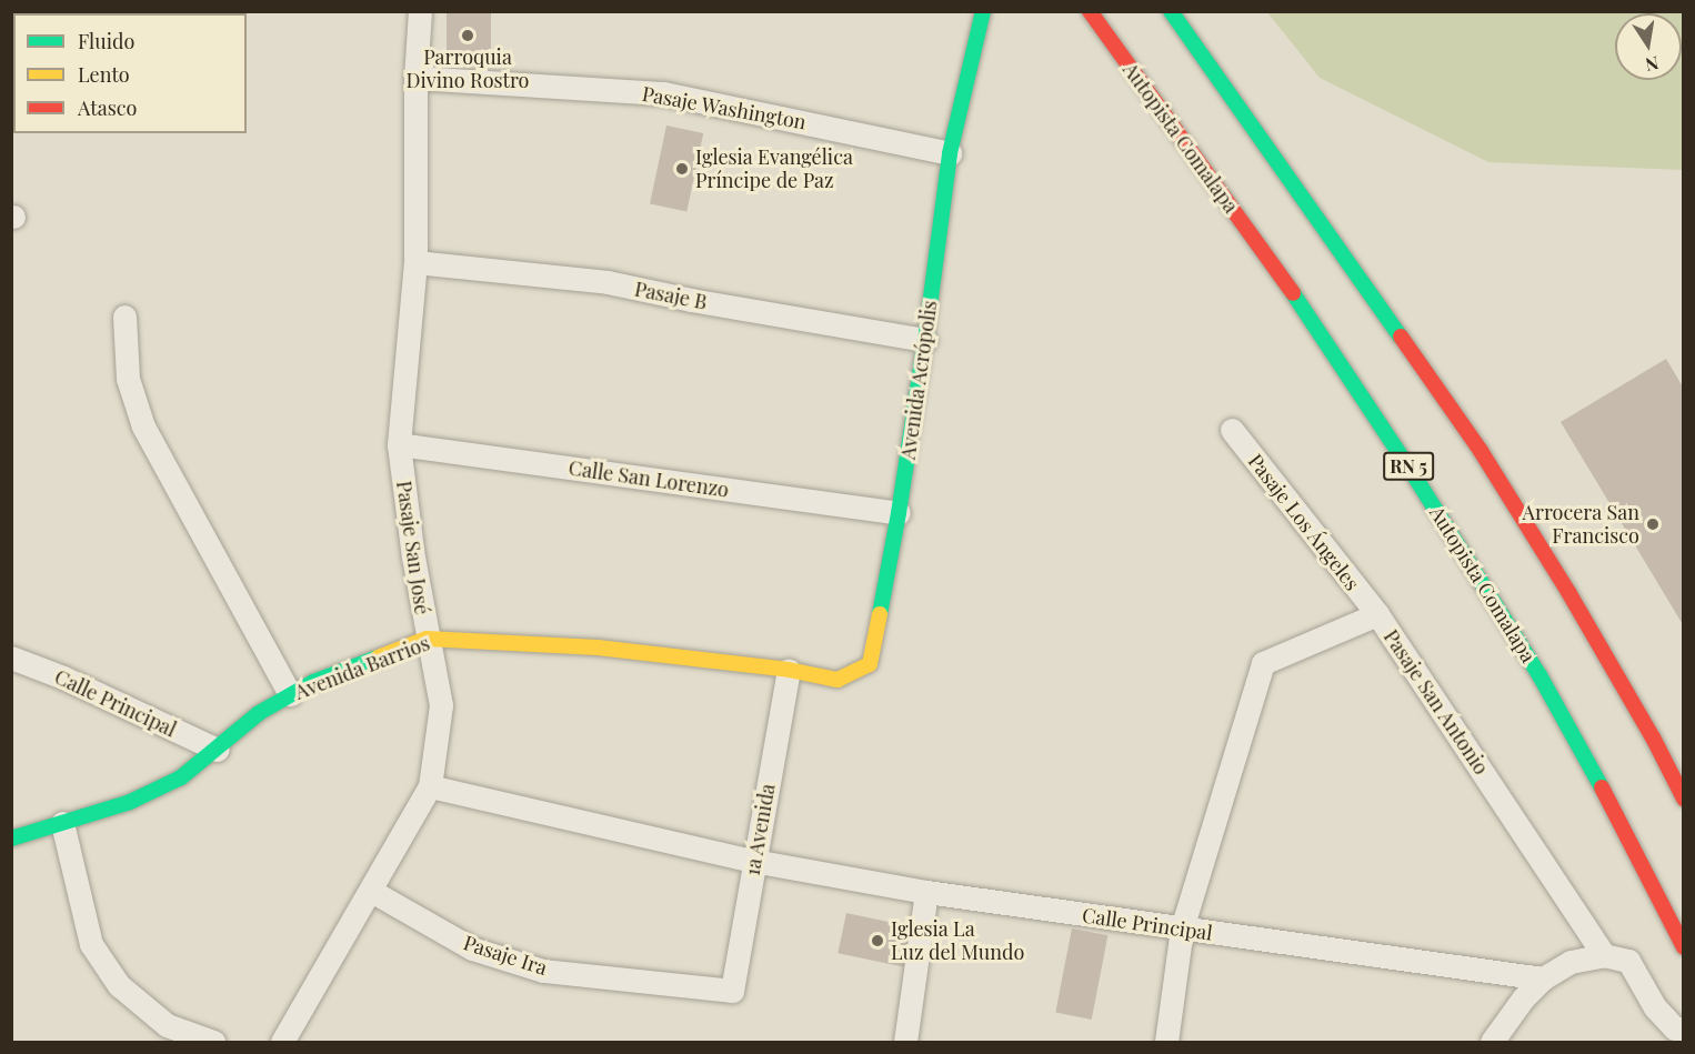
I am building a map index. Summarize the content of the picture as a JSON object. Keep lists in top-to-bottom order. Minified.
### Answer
{"streets":{"main road":["Autopista Comalapa","Avenida Acrópolis","RN 5","Avenida Barrios"],"street":["Pasaje Washington","Pasaje B","Calle San Lorenzo","Pasaje Los Ángeles","Pasaje San José","Pasaje San Antonio","Calle Principal","1a Avenida","Pasaje Ira"]},"crossings":[["Pasaje Washington","Avenida Acrópolis"],["Pasaje Washington","Pasaje San José"],["Pasaje B","Avenida Acrópolis"],["Pasaje B","Pasaje San José"],["Avenida Acrópolis","Calle San Lorenzo"],["Avenida Acrópolis","Avenida Barrios"],["Avenida Acrópolis","1a Avenida"],["Calle San Lorenzo","Pasaje San José"],["Pasaje Los Ángeles","Pasaje San Antonio"],["Pasaje San José","Avenida Barrios"],["Pasaje San José","Pasaje Ira"],["Avenida Barrios","Calle Principal"],["Avenida Barrios","1a Avenida"],["Pasaje San Antonio","Calle Principal"],["Calle Principal","1a Avenida"],["1a Avenida","Pasaje Ira"]],"places":["Parroquia Divino Rostro","Iglesia Evangélica Príncipe de Paz","Arrocera San Francisco","Iglesia La Luz del Mundo"],"legend":["Fluido","Lento","Atasco"],"north":"bottom"}
